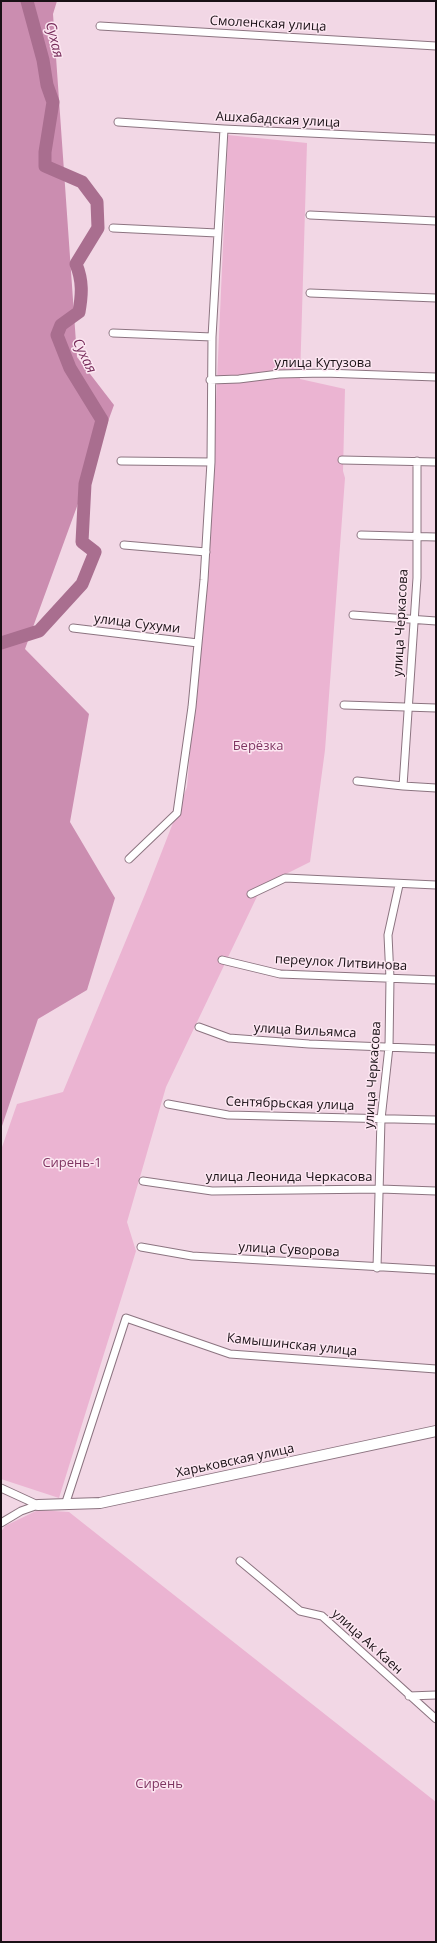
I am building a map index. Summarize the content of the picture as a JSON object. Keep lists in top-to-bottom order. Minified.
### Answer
{"streets":{"street":["Смоленская улица","Ашхабадская улица","улица Кутузова","улица Черкасова","улица Сухуми","переулок Литвинова","улица Вильямса","Сентябрьская улица","улица Леонида Черкасова","улица Суворова","Камышинская улица","Харьковская улица","улица Ак Каен"]},"crossings":[["улица Черкасова","переулок Литвинова"],["улица Черкасова","улица Вильямса"],["улица Черкасова","Сентябрьская улица"],["улица Черкасова","улица Леонида Черкасова"],["улица Черкасова","улица Суворова"],["Камышинская улица","Харьковская улица"]],"water":["Сухая"],"parks":["Берёзка","Сирень-1","Сирень"]}
